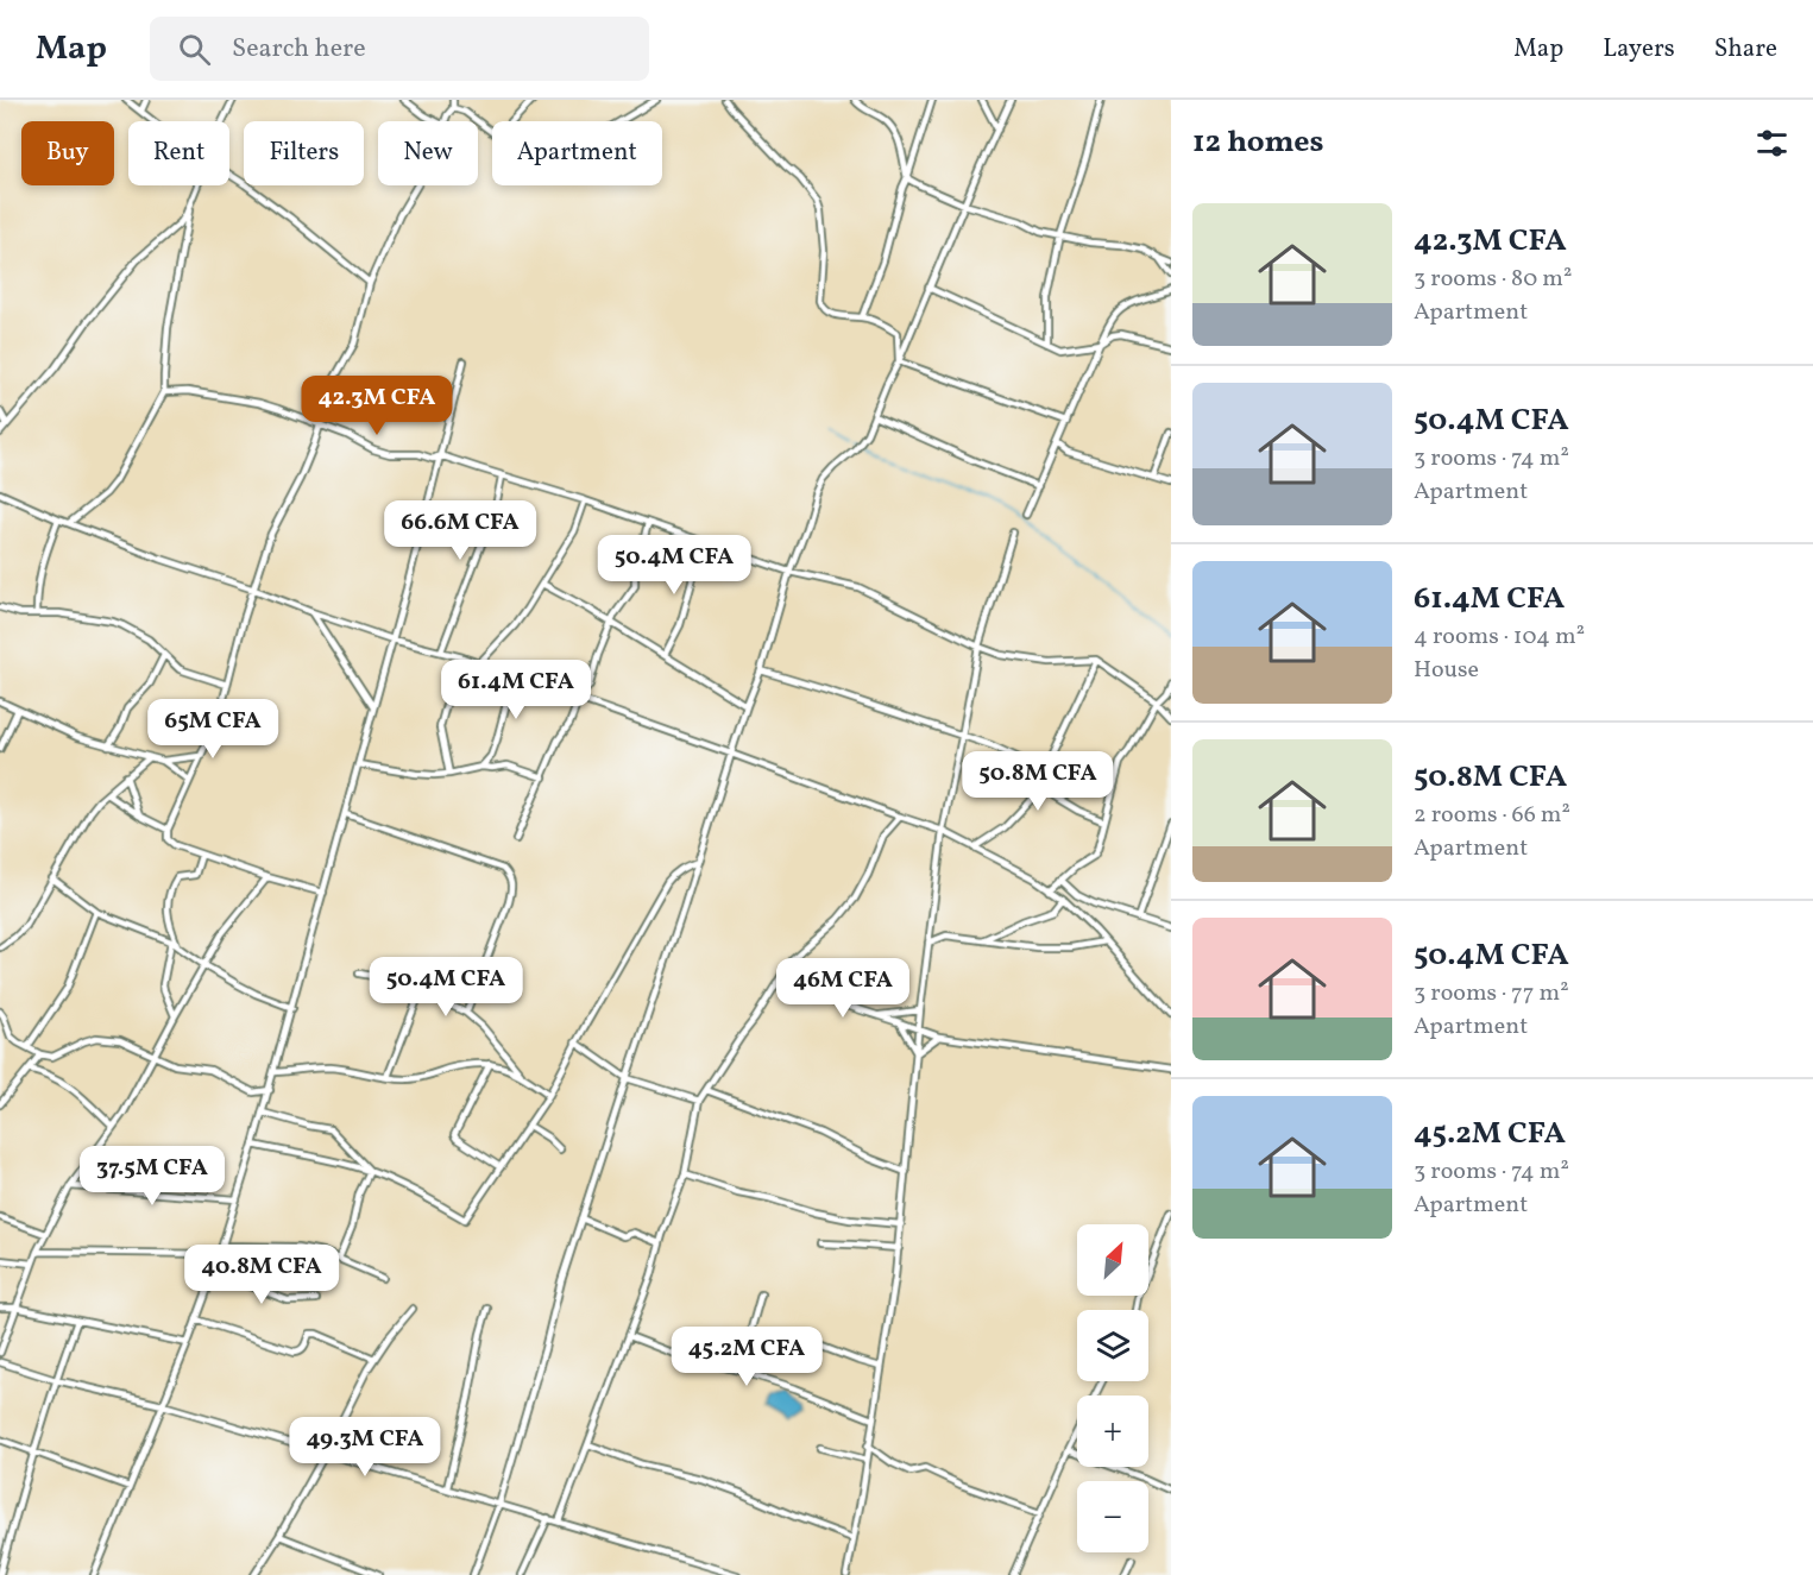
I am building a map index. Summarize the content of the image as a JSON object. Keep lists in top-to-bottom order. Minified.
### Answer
{"north":"top right","page":{"header":"Map","search":"Search here","nav":["Map","Layers","Share"],"heading":"12 homes","chip":["Buy","Rent","Filters","New","Apartment"],"list":[{"name":"42.3M CFA","note":"3 rooms · 80 m² · Apartment"},{"name":"50.4M CFA","note":"3 rooms · 74 m² · Apartment"},{"name":"61.4M CFA","note":"4 rooms · 104 m² · House"},{"name":"50.8M CFA","note":"2 rooms · 66 m² · Apartment"},{"name":"50.4M CFA","note":"3 rooms · 77 m² · Apartment"},{"name":"45.2M CFA","note":"3 rooms · 74 m² · Apartment"}],"price":["42.3M CFA","66.6M CFA","50.4M CFA","61.4M CFA","65M CFA","50.8M CFA","50.4M CFA","46M CFA","37.5M CFA","40.8M CFA","45.2M CFA","49.3M CFA"],"map_buttons":["+","−"]}}
